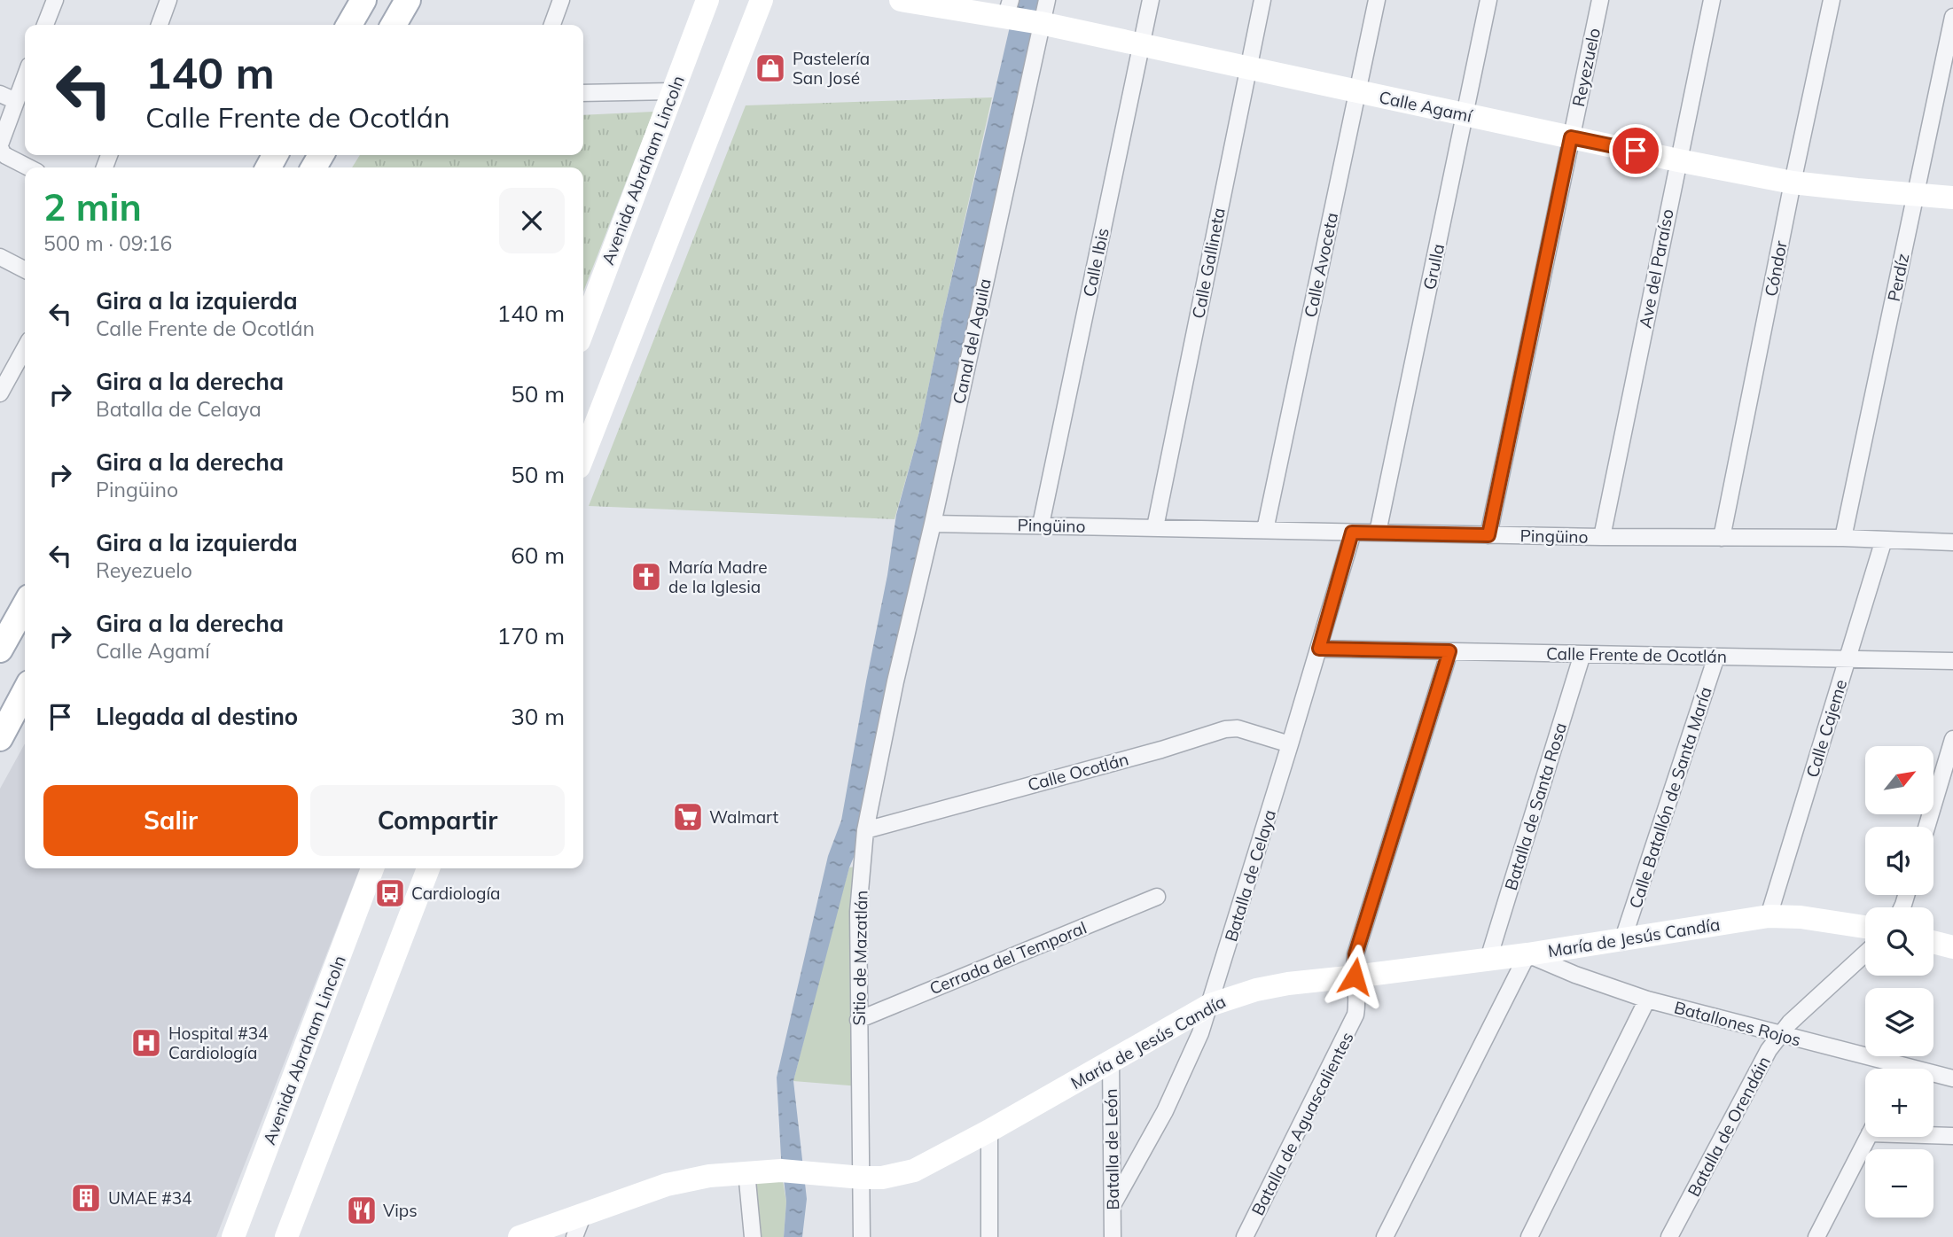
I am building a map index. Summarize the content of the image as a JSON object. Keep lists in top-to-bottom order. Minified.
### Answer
{"streets":{"street":["Reyezuelo","Calle Agamí","Avenida Abraham Lincoln","Calle Ibis","Calle Gallineta","Calle Avoceta","Grulla","Ave del Paraíso","Cóndor","Perdíz","Canal del Aguila","Pingüino","Calle Frente de Ocotlán","Calle Cajeme","Calle Ocotlán","Calle Batallón de Santa María","Batalla de Santa Rosa","Batalla de Celaya","María de Jesús Candía","Sitio de Mazatlán","Cerrada del Temporal","Batallones Rojos","Batalla de Aguascalientes","Batalla de Orendáin","Batalla de León"]},"crossings":[["Reyezuelo","Calle Agamí"],["Reyezuelo","Pingüino"],["Calle Agamí","Calle Ibis"],["Calle Agamí","Calle Gallineta"],["Calle Agamí","Calle Avoceta"],["Calle Agamí","Grulla"],["Calle Agamí","Ave del Paraíso"],["Calle Agamí","Cóndor"],["Calle Agamí","Perdíz"],["Calle Agamí","Canal del Aguila"],["Calle Ibis","Pingüino"],["Calle Gallineta","Pingüino"],["Calle Avoceta","Pingüino"],["Grulla","Pingüino"],["Ave del Paraíso","Pingüino"],["Cóndor","Pingüino"],["Perdíz","Pingüino"],["Canal del Aguila","Pingüino"],["Canal del Aguila","Sitio de Mazatlán"],["Pingüino","Calle Cajeme"],["Pingüino","Batalla de Celaya"],["Calle Frente de Ocotlán","Calle Cajeme"],["Calle Frente de Ocotlán","Calle Batallón de Santa María"],["Calle Frente de Ocotlán","Batalla de Santa Rosa"],["Calle Frente de Ocotlán","Batalla de Celaya"],["Calle Frente de Ocotlán","Batalla de Aguascalientes"],["Calle Cajeme","María de Jesús Candía"],["Calle Ocotlán","Batalla de Celaya"],["Calle Ocotlán","Sitio de Mazatlán"],["Calle Batallón de Santa María","María de Jesús Candía"],["Batalla de Santa Rosa","María de Jesús Candía"],["Batalla de Celaya","María de Jesús Candía"],["Batalla de Celaya","Batalla de León"],["María de Jesús Candía","Sitio de Mazatlán"],["María de Jesús Candía","Batallones Rojos"],["María de Jesús Candía","Batalla de Aguascalientes"],["María de Jesús Candía","Batalla de León"],["Sitio de Mazatlán","Cerrada del Temporal"],["Batallones Rojos","Batalla de Orendáin"]],"places":{"shop":["Pastelería San José"],"church":["María Madre de la Iglesia"],"supermarket":["Walmart"],"bus stop":["Cardiología"],"hospital":["Hospital #34 Cardiología"],"building":["UMAE #34"],"restaurant":["Vips"]},"north":"top right","page":{"turn":["140 m","Calle Frente de Ocotlán"],"heading":["2 min","500 m · 09:16"],"list":[{"name":"Gira a la izquierda","note":"Calle Frente de Ocotlán","value":"140 m"},{"name":"Gira a la derecha","note":"Batalla de Celaya","value":"50 m"},{"name":"Gira a la derecha","note":"Pingüino","value":"50 m"},{"name":"Gira a la izquierda","note":"Reyezuelo","value":"60 m"},{"name":"Gira a la derecha","note":"Calle Agamí","value":"170 m"},{"name":"Llegada al destino","value":"30 m"}],"map_buttons":["+","−"],"buttons":["Salir","Compartir"]}}
